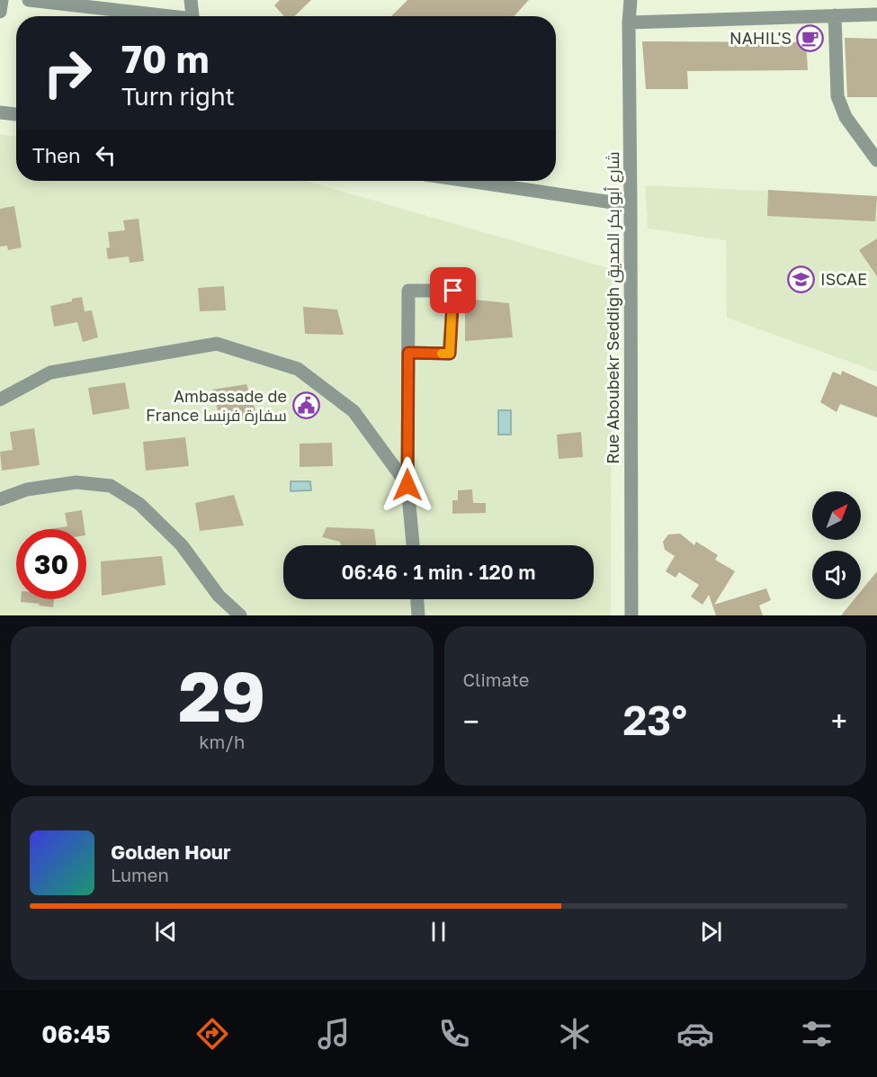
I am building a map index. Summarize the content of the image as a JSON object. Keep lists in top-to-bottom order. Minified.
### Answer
{"streets":{"street":["Rue Aboubekr Seddigh شارع أبو بكر الصديق"]},"places":{"cafe":["NAHIL'S"],"school or university":["ISCAE"],"public building":["Ambassade de France سفارة فرنسا"]},"north":"top right","page":{"turn":["70 m","Turn right"],"then":"Then","limit":"30","trip":"06:46 · 1 min · 120 m","tile":[["29","km/h"],"Climate"],"heat":["−","23°","+"],"song":["Golden Hour","Lumen"],"tabs":"06:45"}}
